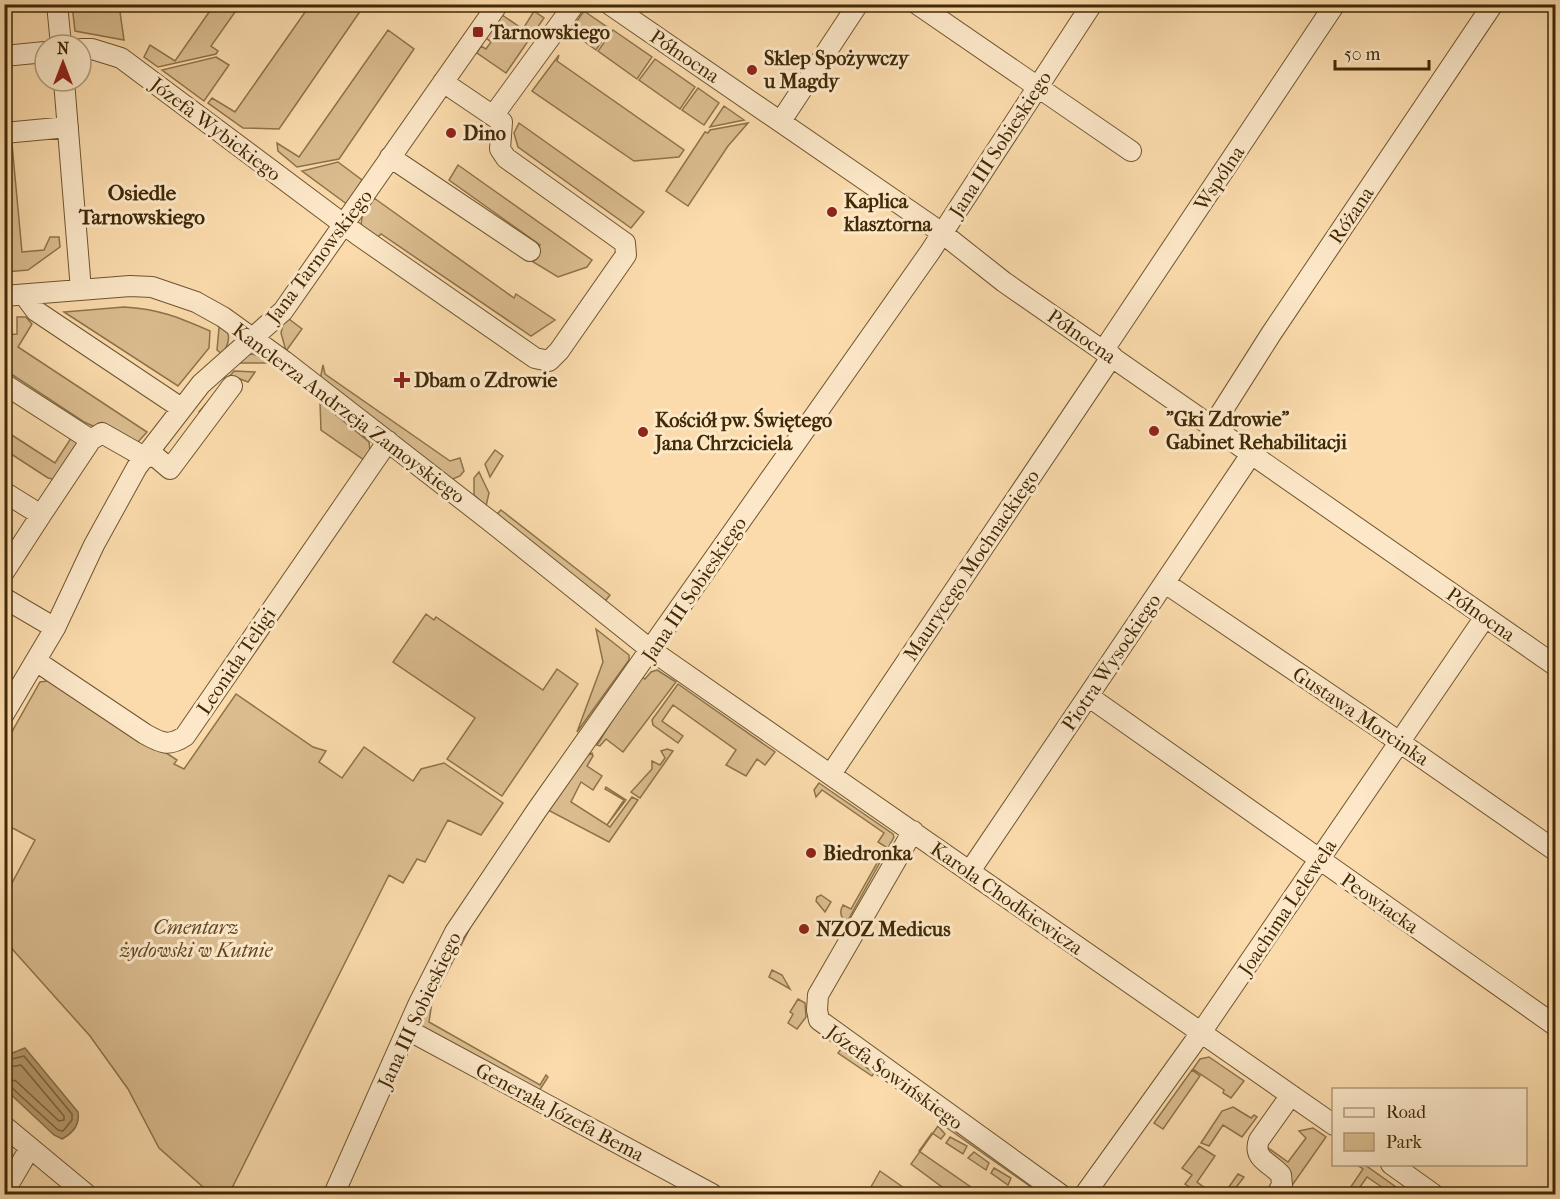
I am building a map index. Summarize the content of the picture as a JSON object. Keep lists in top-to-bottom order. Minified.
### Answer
{"streets":{"street":["Północna","Józefa Wybickiego","Jana III Sobieskiego","Wspólna","Różana","Jana Tarnowskiego","Kanclerza Andrzeja Zamoyskiego","Maurycego Mochnackiego","Leonida Teligi","Piotra Wysockiego","Gustawa Morcinka","Karola Chodkiewicza","Peowiacka","Joachima Lelewela","Józefa Sowińskiego","Generała Józefa Bema"]},"crossings":[["Północna","Jana III Sobieskiego"],["Północna","Wspólna"],["Północna","Różana"],["Północna","Maurycego Mochnackiego"],["Północna","Piotra Wysockiego"],["Północna","Joachima Lelewela"],["Józefa Wybickiego","Jana Tarnowskiego"],["Jana III Sobieskiego","Kanclerza Andrzeja Zamoyskiego"],["Jana III Sobieskiego","Karola Chodkiewicza"],["Jana III Sobieskiego","Generała Józefa Bema"],["Wspólna","Maurycego Mochnackiego"],["Jana Tarnowskiego","Kanclerza Andrzeja Zamoyskiego"],["Jana Tarnowskiego","Leonida Teligi"],["Kanclerza Andrzeja Zamoyskiego","Leonida Teligi"],["Kanclerza Andrzeja Zamoyskiego","Karola Chodkiewicza"],["Maurycego Mochnackiego","Karola Chodkiewicza"],["Piotra Wysockiego","Gustawa Morcinka"],["Piotra Wysockiego","Karola Chodkiewicza"],["Piotra Wysockiego","Peowiacka"],["Gustawa Morcinka","Joachima Lelewela"],["Karola Chodkiewicza","Joachima Lelewela"],["Karola Chodkiewicza","Józefa Sowińskiego"],["Peowiacka","Joachima Lelewela"]],"districts":["Osiedle Tarnowskiego"],"parks":["Cmentarz żydowski w Kutnie"],"places":{"transit":["Tarnowskiego"],"other":["Sklep Spożywczy u Magdy","Dino","Kaplica klasztorna","\"Gki Zdrowie\" Gabinet Rehabilitacji","Kościół pw. Świętego Jana Chrzciciela","Biedronka","NZOZ Medicus"],"health":["Dbam o Zdrowie"]},"legend":["Road","Park"],"scale_bar":"50 m","north":"top"}
